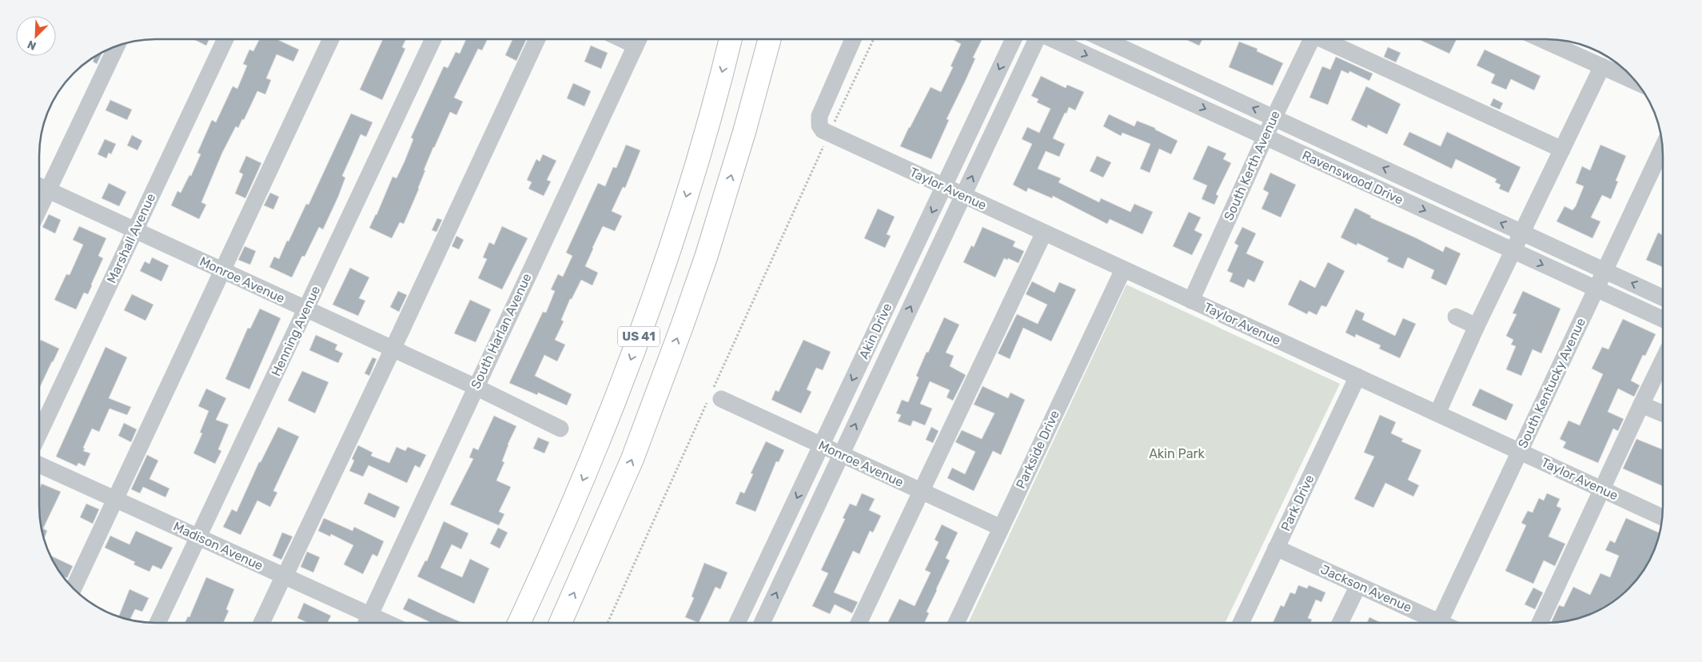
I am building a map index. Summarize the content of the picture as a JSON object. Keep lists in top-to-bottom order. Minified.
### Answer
{"streets":{"highway":["US 41"],"street":["South Kerth Avenue","Ravenswood Drive","Taylor Avenue","Marshall Avenue","Monroe Avenue","Henning Avenue","South Harlan Avenue","Akin Drive","South Kentucky Avenue","Parkside Drive","Park Drive","Madison Avenue","Jackson Avenue"]},"crossings":[["South Kerth Avenue","Ravenswood Drive"],["South Kerth Avenue","Taylor Avenue"],["Ravenswood Drive","South Kentucky Avenue"],["Taylor Avenue","Akin Drive"],["Taylor Avenue","South Kentucky Avenue"],["Taylor Avenue","Parkside Drive"],["Taylor Avenue","Park Drive"],["Marshall Avenue","Monroe Avenue"],["Monroe Avenue","Henning Avenue"],["Monroe Avenue","South Harlan Avenue"],["Monroe Avenue","Akin Drive"],["Monroe Avenue","Parkside Drive"],["Henning Avenue","Madison Avenue"],["South Harlan Avenue","Madison Avenue"],["Park Drive","Jackson Avenue"]],"parks":["Akin Park"],"north":"bottom left"}
